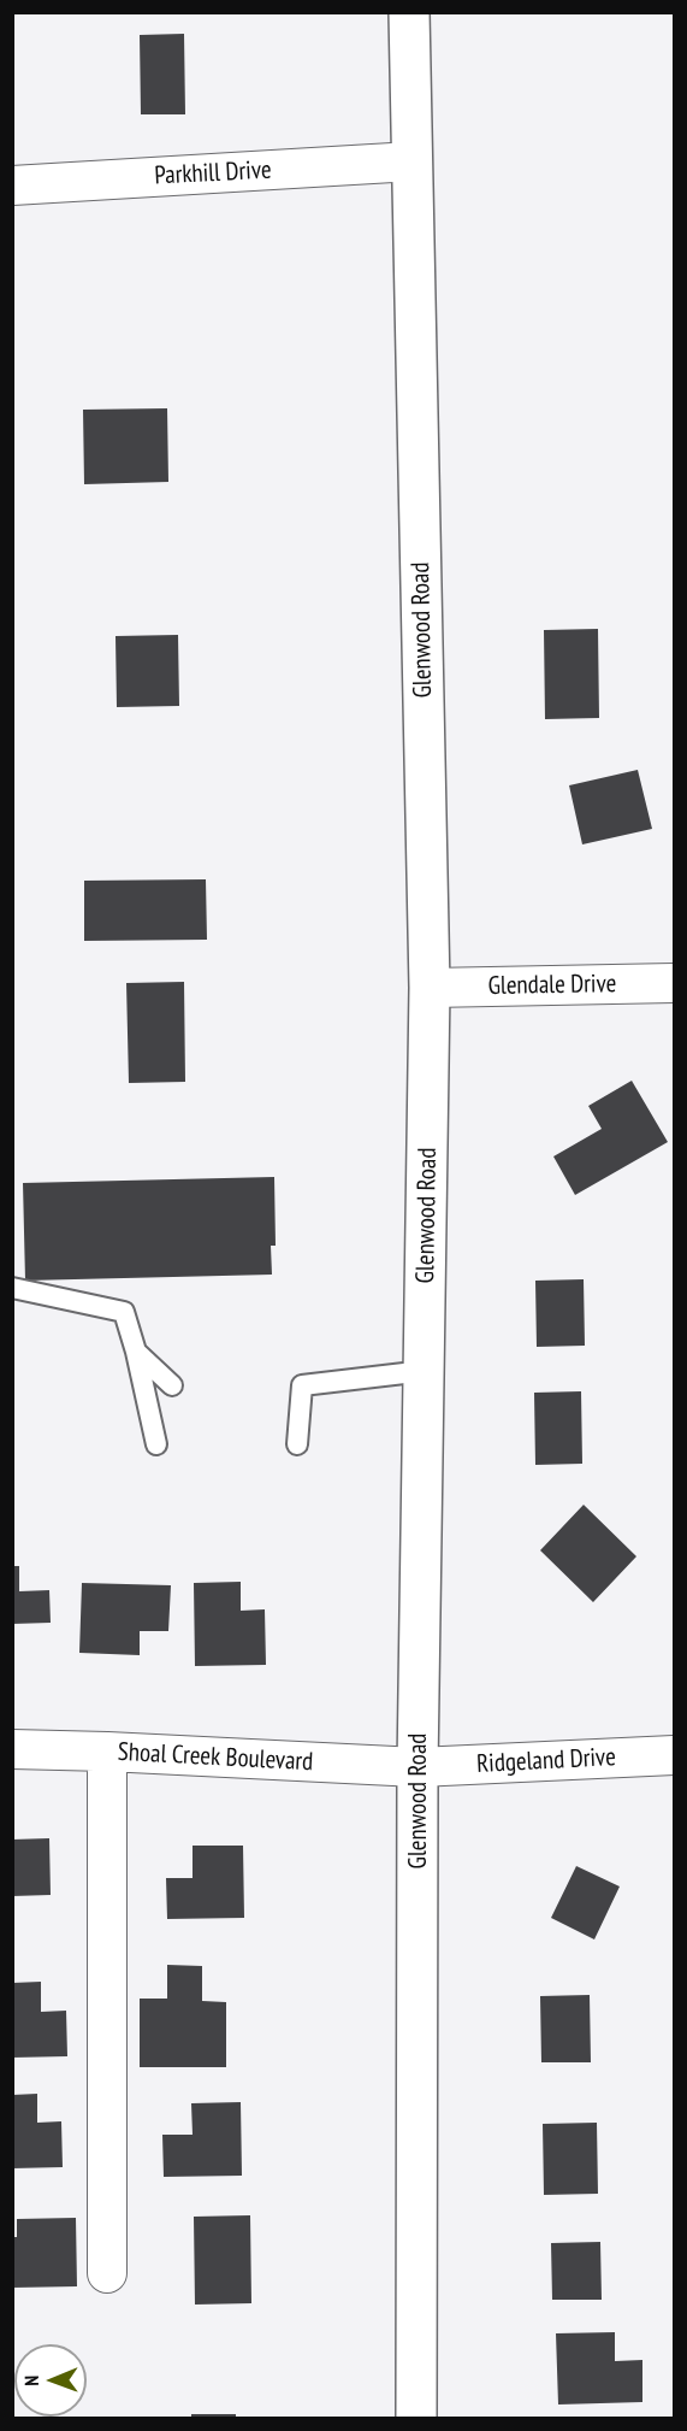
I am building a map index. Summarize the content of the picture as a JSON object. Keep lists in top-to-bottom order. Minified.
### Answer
{"streets":{"main road":["Glenwood Road"],"street":["Parkhill Drive","Glendale Drive","Shoal Creek Boulevard","Ridgeland Drive"]},"crossings":[["Parkhill Drive","Glenwood Road"],["Glenwood Road","Glendale Drive"],["Glenwood Road","Shoal Creek Boulevard"],["Glenwood Road","Ridgeland Drive"],["Shoal Creek Boulevard","Ridgeland Drive"]],"north":"left"}
